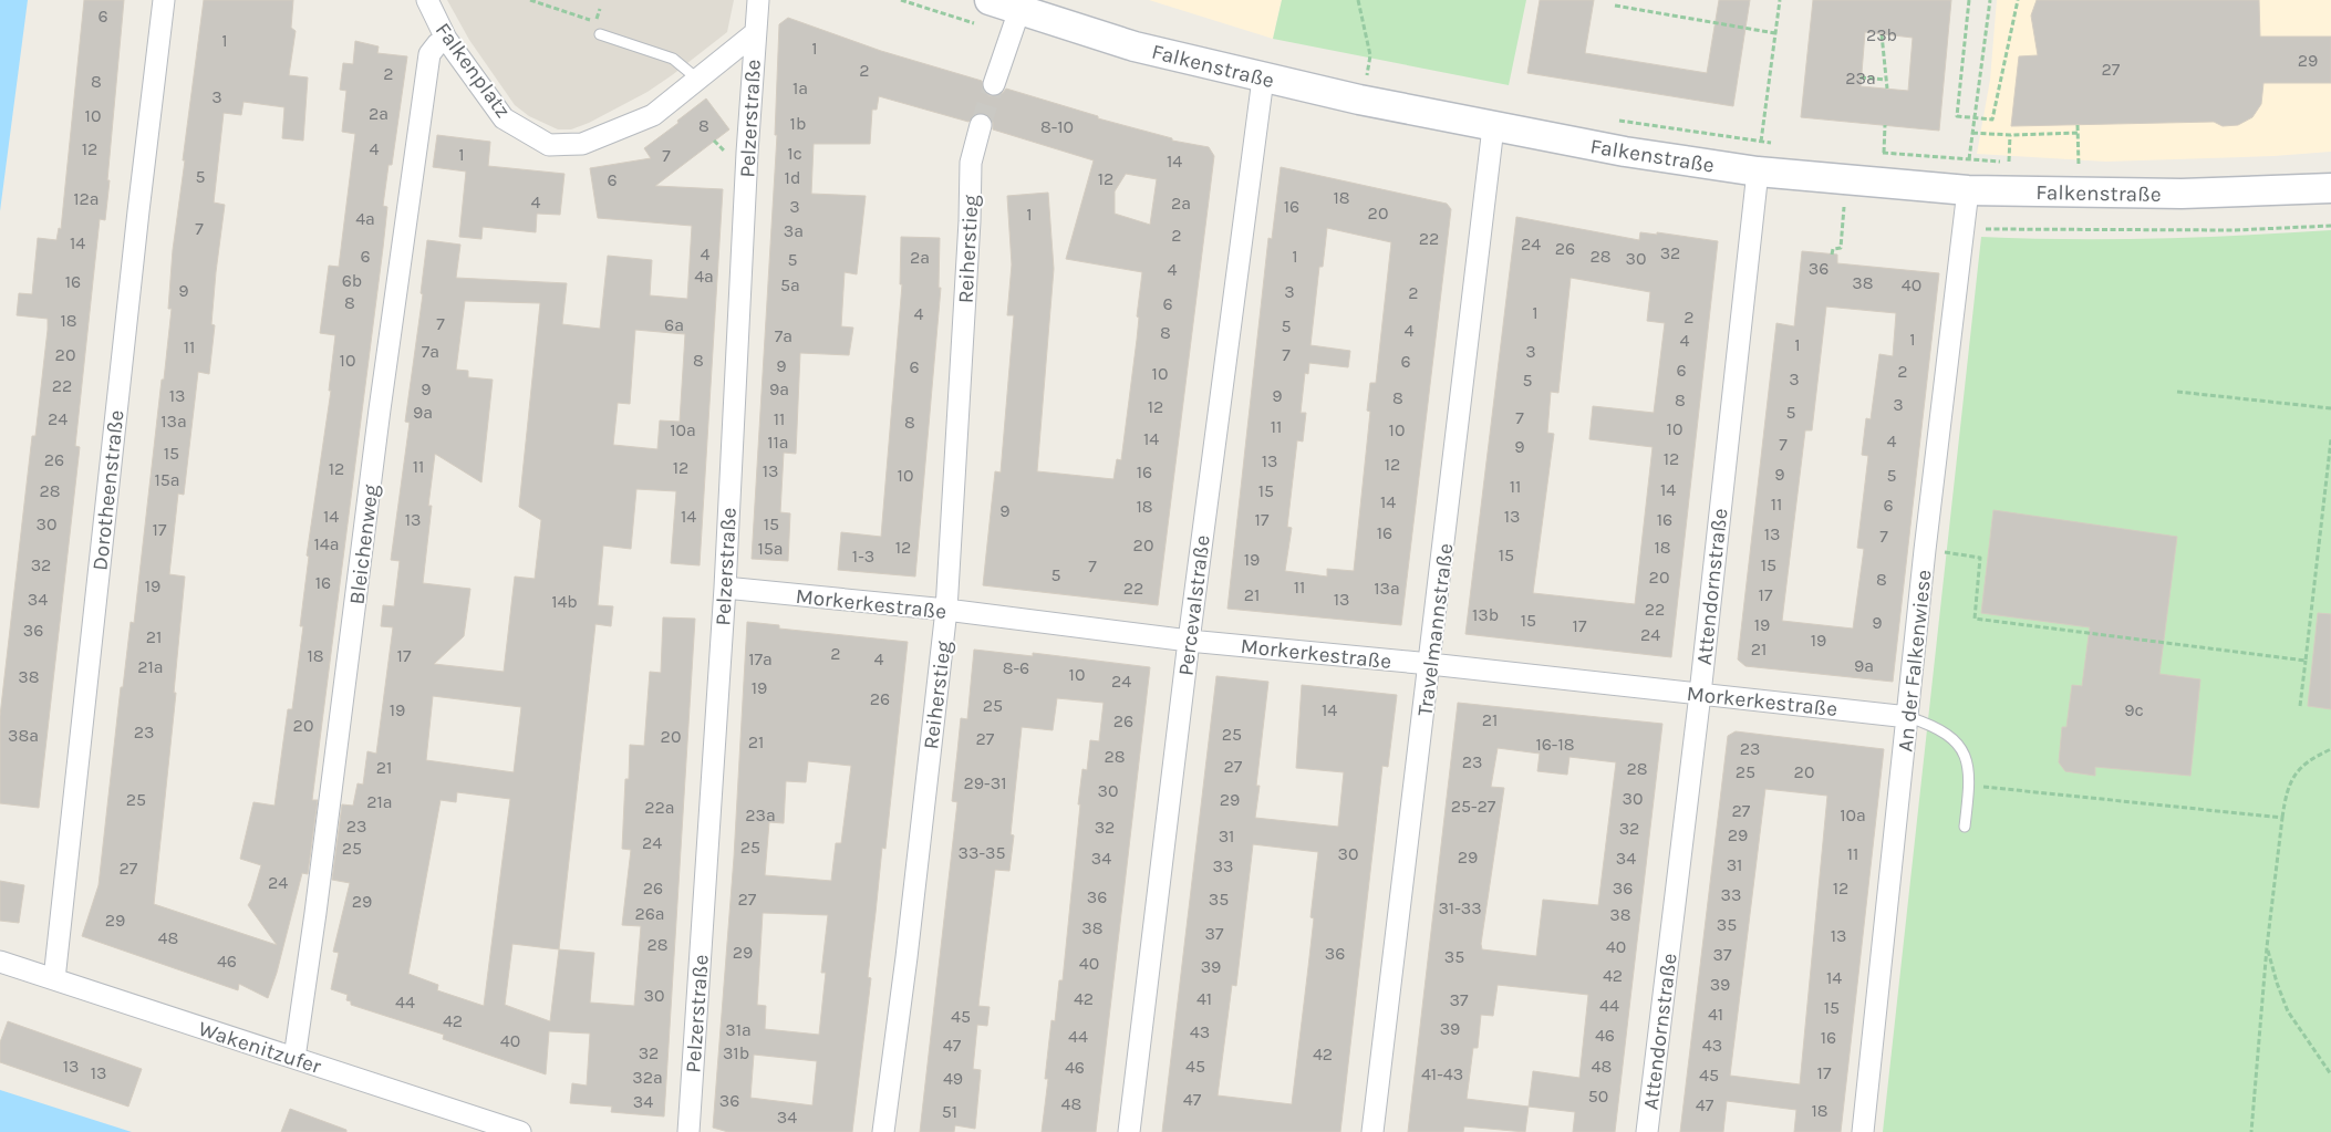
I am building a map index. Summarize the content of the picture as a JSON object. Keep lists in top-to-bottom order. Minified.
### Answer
{"streets":{"main road":["Falkenstraße"],"street":["Falkenplatz","Pelzerstraße","Reiherstieg","Dorotheenstraße","Bleichenweg","Attendornstraße","Morkerkestraße","Percevalstraße","Travelmannstraße","An der Falkenwiese","Wakenitzufer"]},"crossings":[["Falkenstraße","Attendornstraße"],["Falkenstraße","Percevalstraße"],["Falkenstraße","Travelmannstraße"],["Falkenstraße","An der Falkenwiese"],["Falkenplatz","Pelzerstraße"],["Falkenplatz","Bleichenweg"],["Pelzerstraße","Morkerkestraße"],["Reiherstieg","Morkerkestraße"],["Dorotheenstraße","Wakenitzufer"],["Bleichenweg","Wakenitzufer"],["Attendornstraße","Morkerkestraße"],["Morkerkestraße","Percevalstraße"],["Morkerkestraße","Travelmannstraße"],["Morkerkestraße","An der Falkenwiese"]],"house_numbers":["6","23b","1","1","29","27","2","2","23a","8","1a","3","2a","10","1b","8","8-10","12","4","1c","1","7","14","5","1d","12","6","18","12a","4","2a","3","16","20","1","4a","7","3a","2","22","14","24","26","32","4","6","1","28","2a","30","5","36","4","4a","6b","16","38","5a","40","9","3","2","8","6","1","4","2","18","7","6a","5","4","8","7a","1","4","1","11","7a","3","20","7","10","8","6","9","6","6","2","10","3","5","22","9","9a","13","9","8","8","3","12","9a","5","7","24","11","13a","8","11","10","10a","10","14","4","11a","7","9","15","12","26","13","12","11","12","12","13","16","9","10","5","15a","11","14","28","15","14","11","6","18","9","14","14","13","13","17","16","30","15","17","16","13","7","14a","20","12","18","15a","15","1-3","19","32","15","7","5","20","8","16","19","11","22","13a","21","17","34","13","14b","22","13b","15","9","19","17","36","24","21","19","21","2","18","17","17a","4","9a","21a","8-6","10","38","24","19","26","25","19","14","9c","21","26","20","23","25","38a","20","27","21","16-18","23","28","23","27","21","28","25","20","29-31","30","30","25","29","21a","25-27","22a","27","23a","10a","23","32","32","29","31","24","25","25","33-35","30","11","29","34","34","31","33","27","24","26","36","12","33","36","27","35","29","31-33","26a","38","29","35","38","37","13","48","28","40","29","36","37","35","46","40","39","42","14","39","30","42","41","37","44","44","15","41","45","42","39","31a","43","46","44","16","40","47","43","32","31b","42","13","45","48","46","13","17","41-43","45","32a","49","50","47","36","34","48","47","18","51","34"]}
